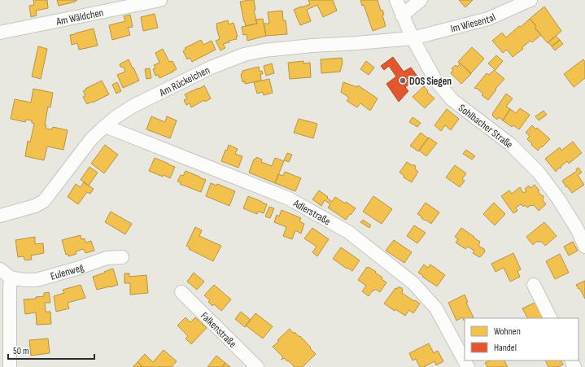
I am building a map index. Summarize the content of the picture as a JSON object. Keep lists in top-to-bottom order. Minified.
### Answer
{"streets":{"street":["Am Wäldchen","Im Wiesental","Am Rückelchen","Sohlbacher Straße","Adlerstraße","Eulenweg","Falkenstraße"]},"crossings":[["Im Wiesental","Am Rückelchen"],["Im Wiesental","Sohlbacher Straße"],["Am Rückelchen","Sohlbacher Straße"],["Am Rückelchen","Adlerstraße"]],"places":["DOS Siegen"],"legend":["Wohnen","Handel"],"scale_bar":"50 m"}
